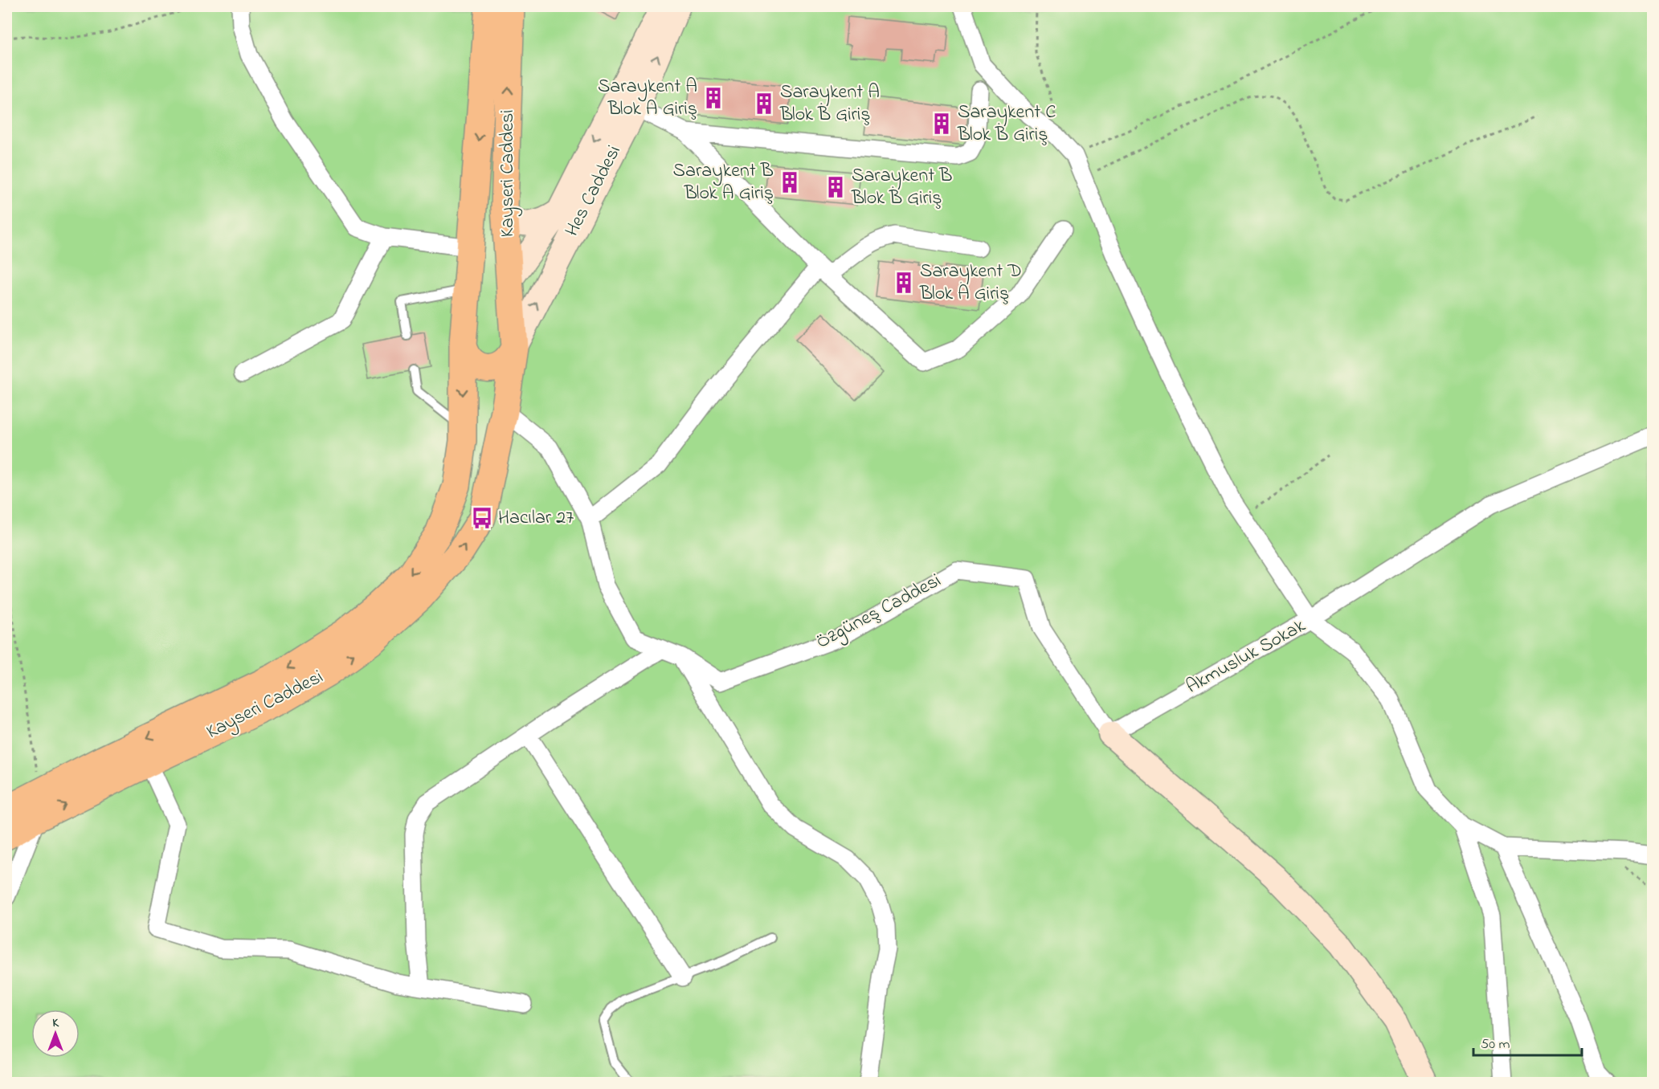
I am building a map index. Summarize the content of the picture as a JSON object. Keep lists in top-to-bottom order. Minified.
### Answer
{"streets":{"main road":["Kayseri Caddesi"],"street":["Hes Caddesi","Özgüneş Caddesi","Akmusluk Sokak"]},"crossings":[["Kayseri Caddesi","Hes Caddesi"],["Kayseri Caddesi","Özgüneş Caddesi"],["Özgüneş Caddesi","Akmusluk Sokak"]],"places":{"building":["Saraykent A Blok A Giriş","Saraykent A Blok B Giriş","Saraykent C Blok B Giriş","Saraykent B Blok A Giriş","Saraykent B Blok B Giriş","Saraykent D Blok A Giriş"],"bus stop":["Hacılar 27"]},"scale_bar":"50 m","north":"top"}
